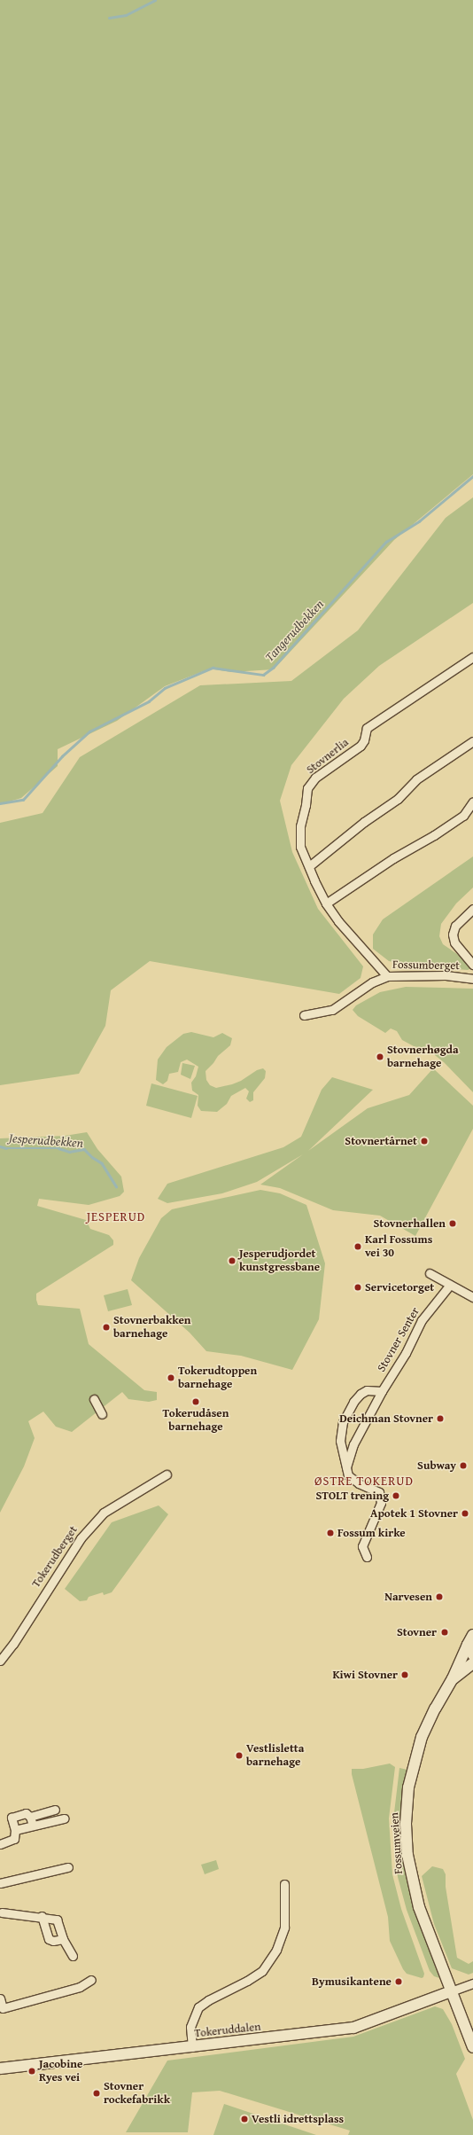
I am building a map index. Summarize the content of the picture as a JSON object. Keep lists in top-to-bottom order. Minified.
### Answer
{"streets":{"street":["Stovnerlia","Fossumberget","Stovner Senter","Tokerudberget","Fossumveien","Tokeruddalen"]},"crossings":[["Stovnerlia","Fossumberget"],["Fossumveien","Tokeruddalen"]],"districts":["JESPERUD","ØSTRE TOKERUD"],"water":["Tangerudbekken","Jesperudbekken"],"places":["Stovnerhøgda barnehage","Stovnertårnet","Stovnerhallen","Karl Fossums vei 30","Jesperudjordet kunstgressbane","Servicetorget","Stovnerbakken barnehage","Tokerudtoppen barnehage","Tokerudåsen barnehage","Deichman Stovner","Subway","STOLT trening","Apotek 1 Stovner","Fossum kirke","Narvesen","Stovner","Kiwi Stovner","Vestlisletta barnehage","Bymusikantene","Jacobine Ryes vei","Stovner rockefabrikk","Vestli idrettsplass"]}
